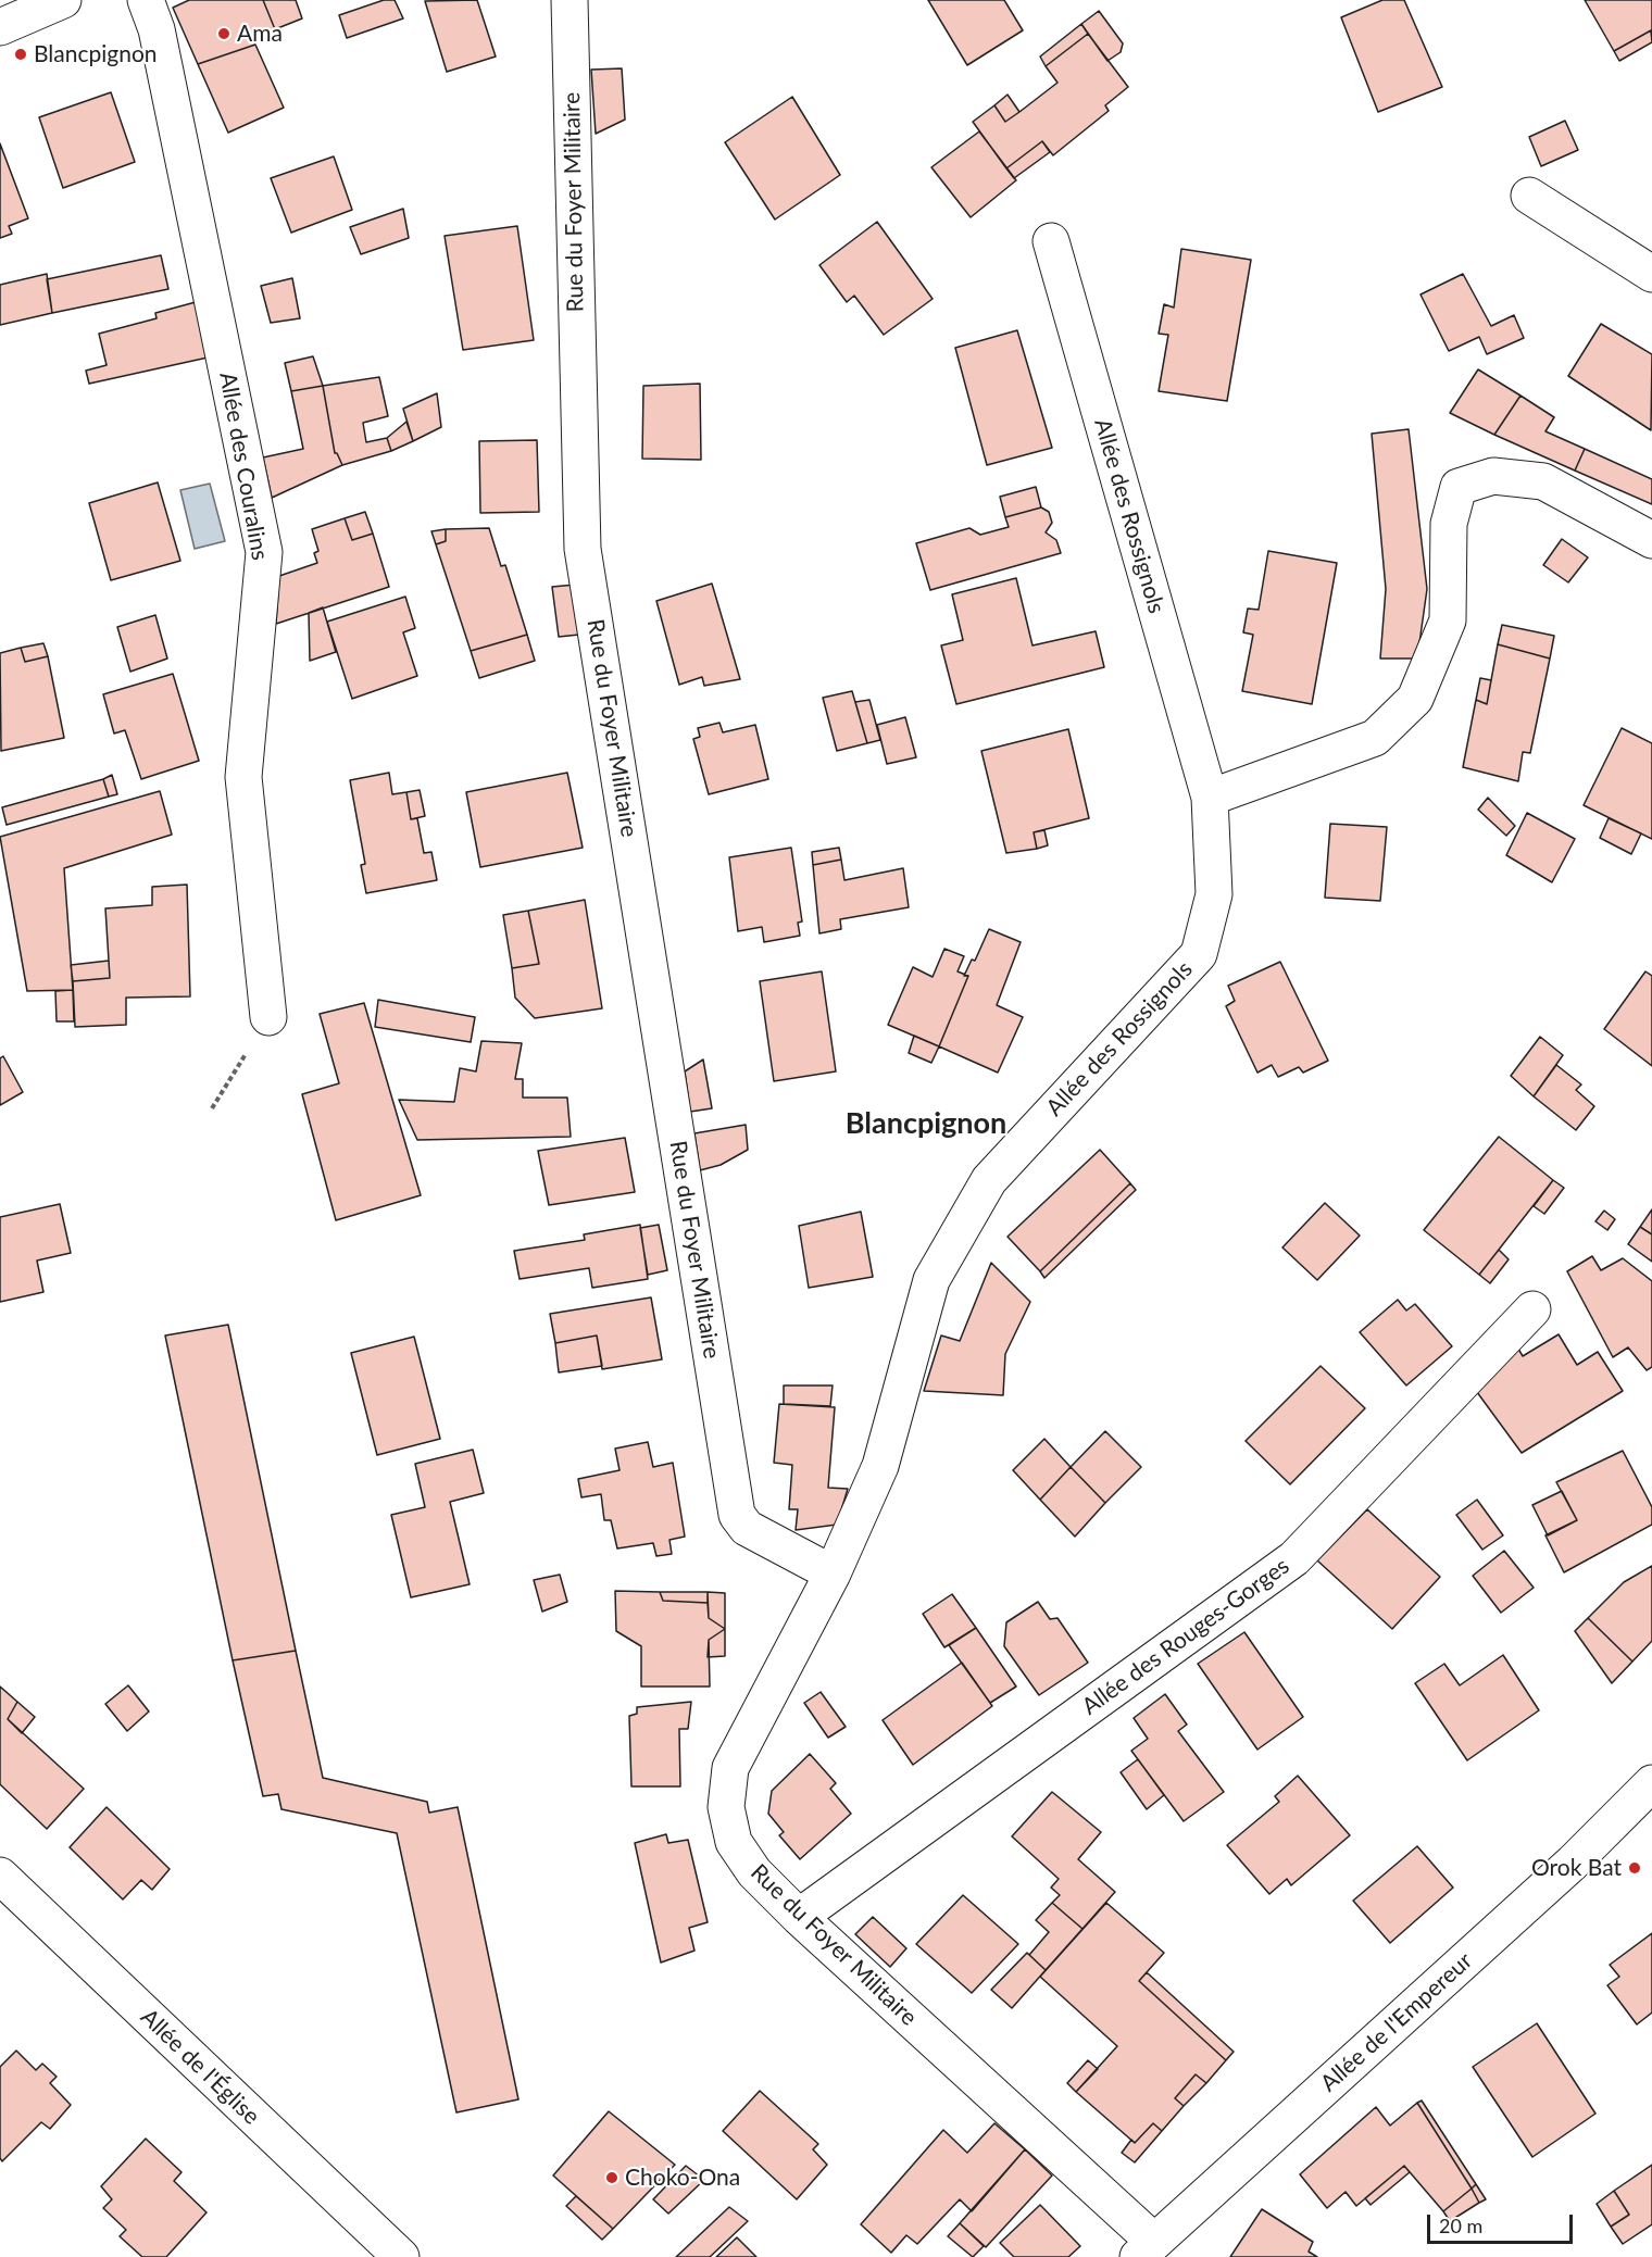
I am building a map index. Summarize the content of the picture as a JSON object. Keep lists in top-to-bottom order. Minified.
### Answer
{"streets":{"street":["Rue du Foyer Militaire","Allée des Couralins","Allée des Rossignols","Allée des Rouges-Gorges","Allée de l'Empereur","Allée de l'Église"]},"crossings":[["Rue du Foyer Militaire","Allée des Rossignols"],["Rue du Foyer Militaire","Allée des Rouges-Gorges"],["Rue du Foyer Militaire","Allée de l'Empereur"]],"districts":["Blancpignon"],"places":["Ama","Blancpignon","Orok Bat","Choko-Ona"],"scale_bar":"20 m"}
